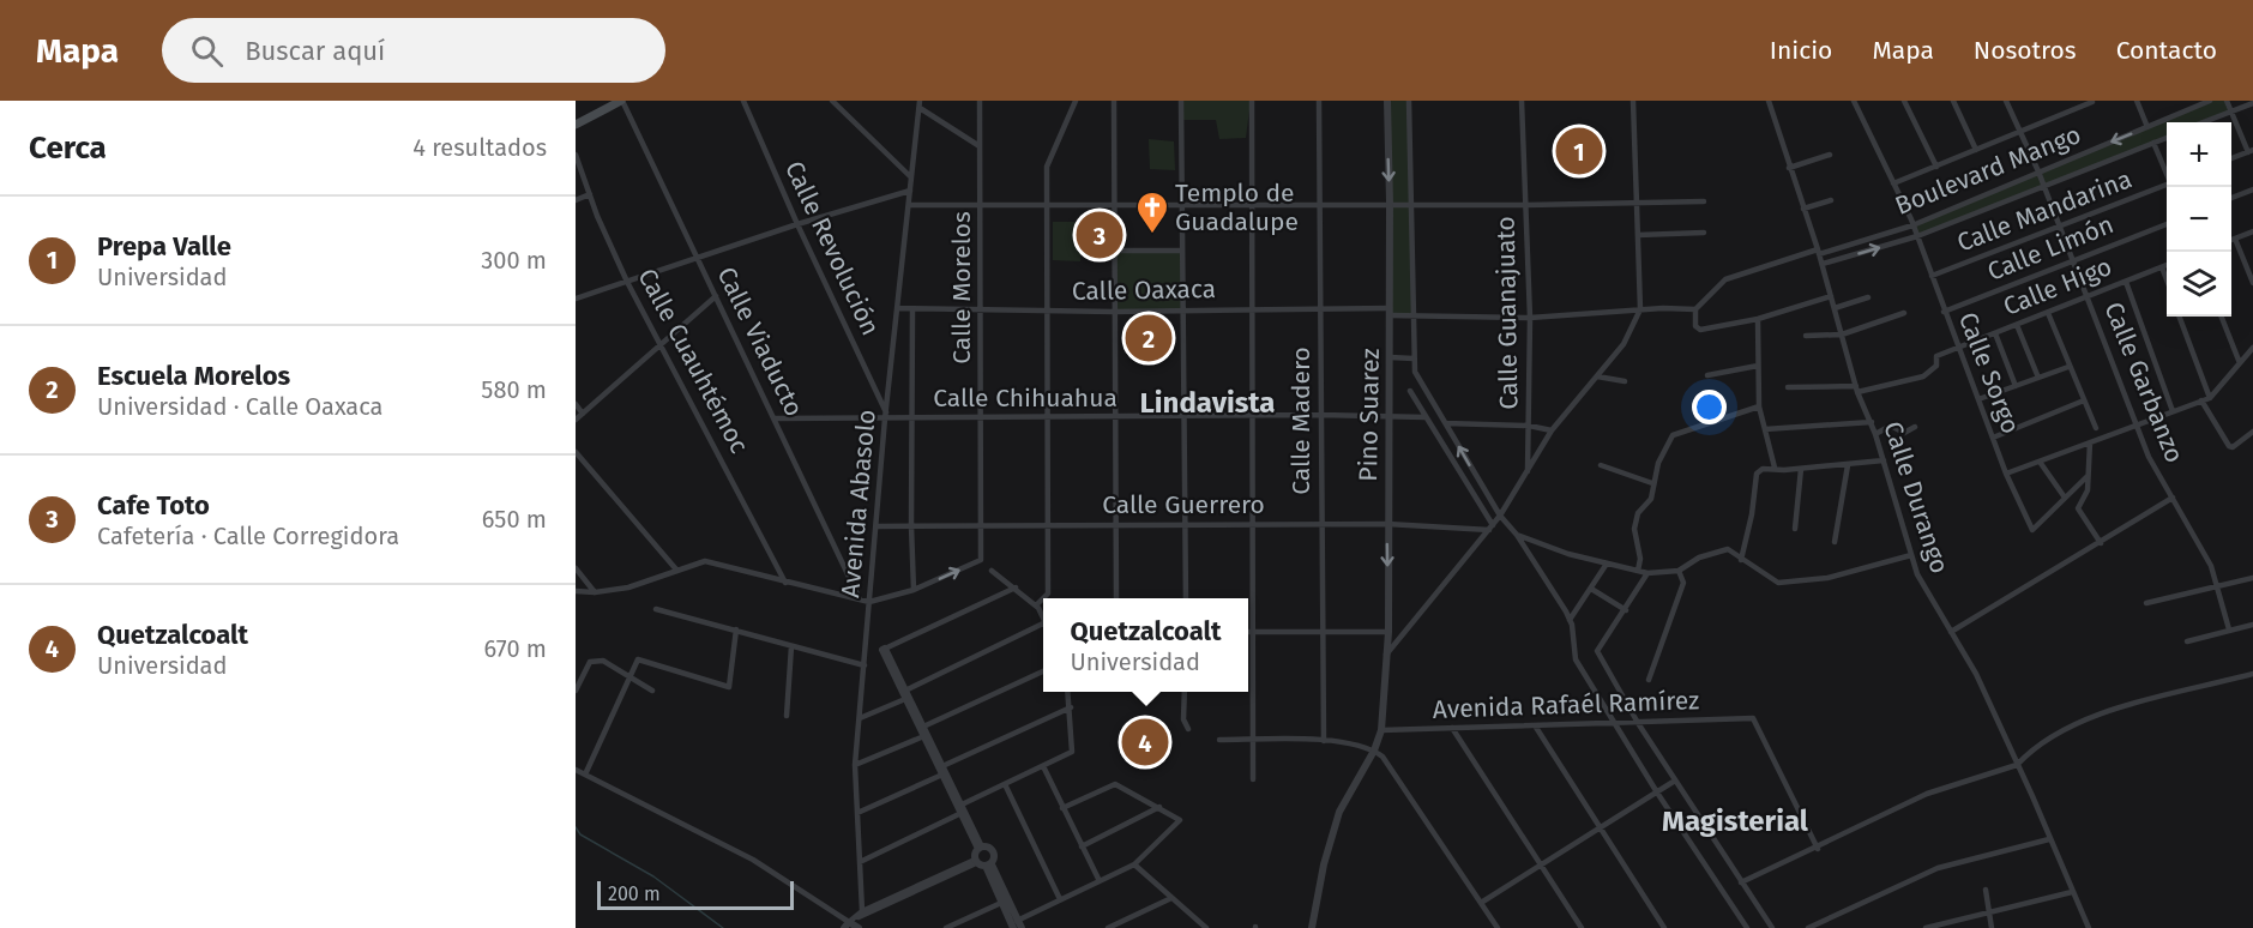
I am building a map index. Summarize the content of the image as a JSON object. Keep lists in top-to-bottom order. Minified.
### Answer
{"streets":{"street":["Boulevard Mango","Calle Mandarina","Calle Revolución","Calle Limón","Calle Higo","Calle Morelos","Calle Oaxaca","Calle Guanajuato","Calle Viaducto","Calle Cuauhtémoc","Calle Sorgo","Calle Garbanzo","Calle Chihuahua","Pino Suarez","Calle Madero","Calle Durango","Avenida Abasolo","Calle Guerrero","Avenida Rafaél Ramírez"]},"crossings":[["Boulevard Mango","Calle Oaxaca"],["Boulevard Mango","Calle Sorgo"],["Boulevard Mango","Calle Garbanzo"],["Boulevard Mango","Calle Durango"],["Calle Mandarina","Calle Sorgo"],["Calle Mandarina","Calle Garbanzo"],["Calle Revolución","Calle Chihuahua"],["Calle Revolución","Avenida Abasolo"],["Calle Limón","Calle Sorgo"],["Calle Limón","Calle Garbanzo"],["Calle Higo","Calle Sorgo"],["Calle Higo","Calle Garbanzo"],["Calle Higo","Calle Durango"],["Calle Morelos","Calle Oaxaca"],["Calle Morelos","Calle Chihuahua"],["Calle Morelos","Calle Guerrero"],["Calle Oaxaca","Calle Guanajuato"],["Calle Oaxaca","Pino Suarez"],["Calle Oaxaca","Calle Madero"],["Calle Oaxaca","Avenida Abasolo"],["Calle Viaducto","Calle Chihuahua"],["Calle Chihuahua","Pino Suarez"],["Calle Chihuahua","Calle Madero"],["Calle Chihuahua","Avenida Abasolo"],["Pino Suarez","Calle Guerrero"],["Pino Suarez","Avenida Rafaél Ramírez"],["Calle Madero","Calle Guerrero"],["Avenida Abasolo","Calle Guerrero"]],"districts":["Lindavista","Magisterial"],"places":{"church":["Templo de Guadalupe"]},"scale_bar":"200 m","page":{"header":"Mapa","search":"Buscar aquí","nav":["Inicio","Mapa","Nosotros","Contacto"],"heading":["Cerca","4 resultados"],"map_buttons":["+","−"],"pins":["1","3","2","4"],"list":[{"mark":"1","name":"Prepa Valle","note":"Universidad","value":"300 m"},{"mark":"2","name":"Escuela Morelos","note":"Universidad · Calle Oaxaca","value":"580 m"},{"mark":"3","name":"Cafe Toto","note":"Cafetería · Calle Corregidora","value":"650 m"},{"mark":"4","name":"Quetzalcoalt","note":"Universidad","value":"670 m"}],"popup":["Quetzalcoalt","Universidad"],"scale":"200 m"}}
